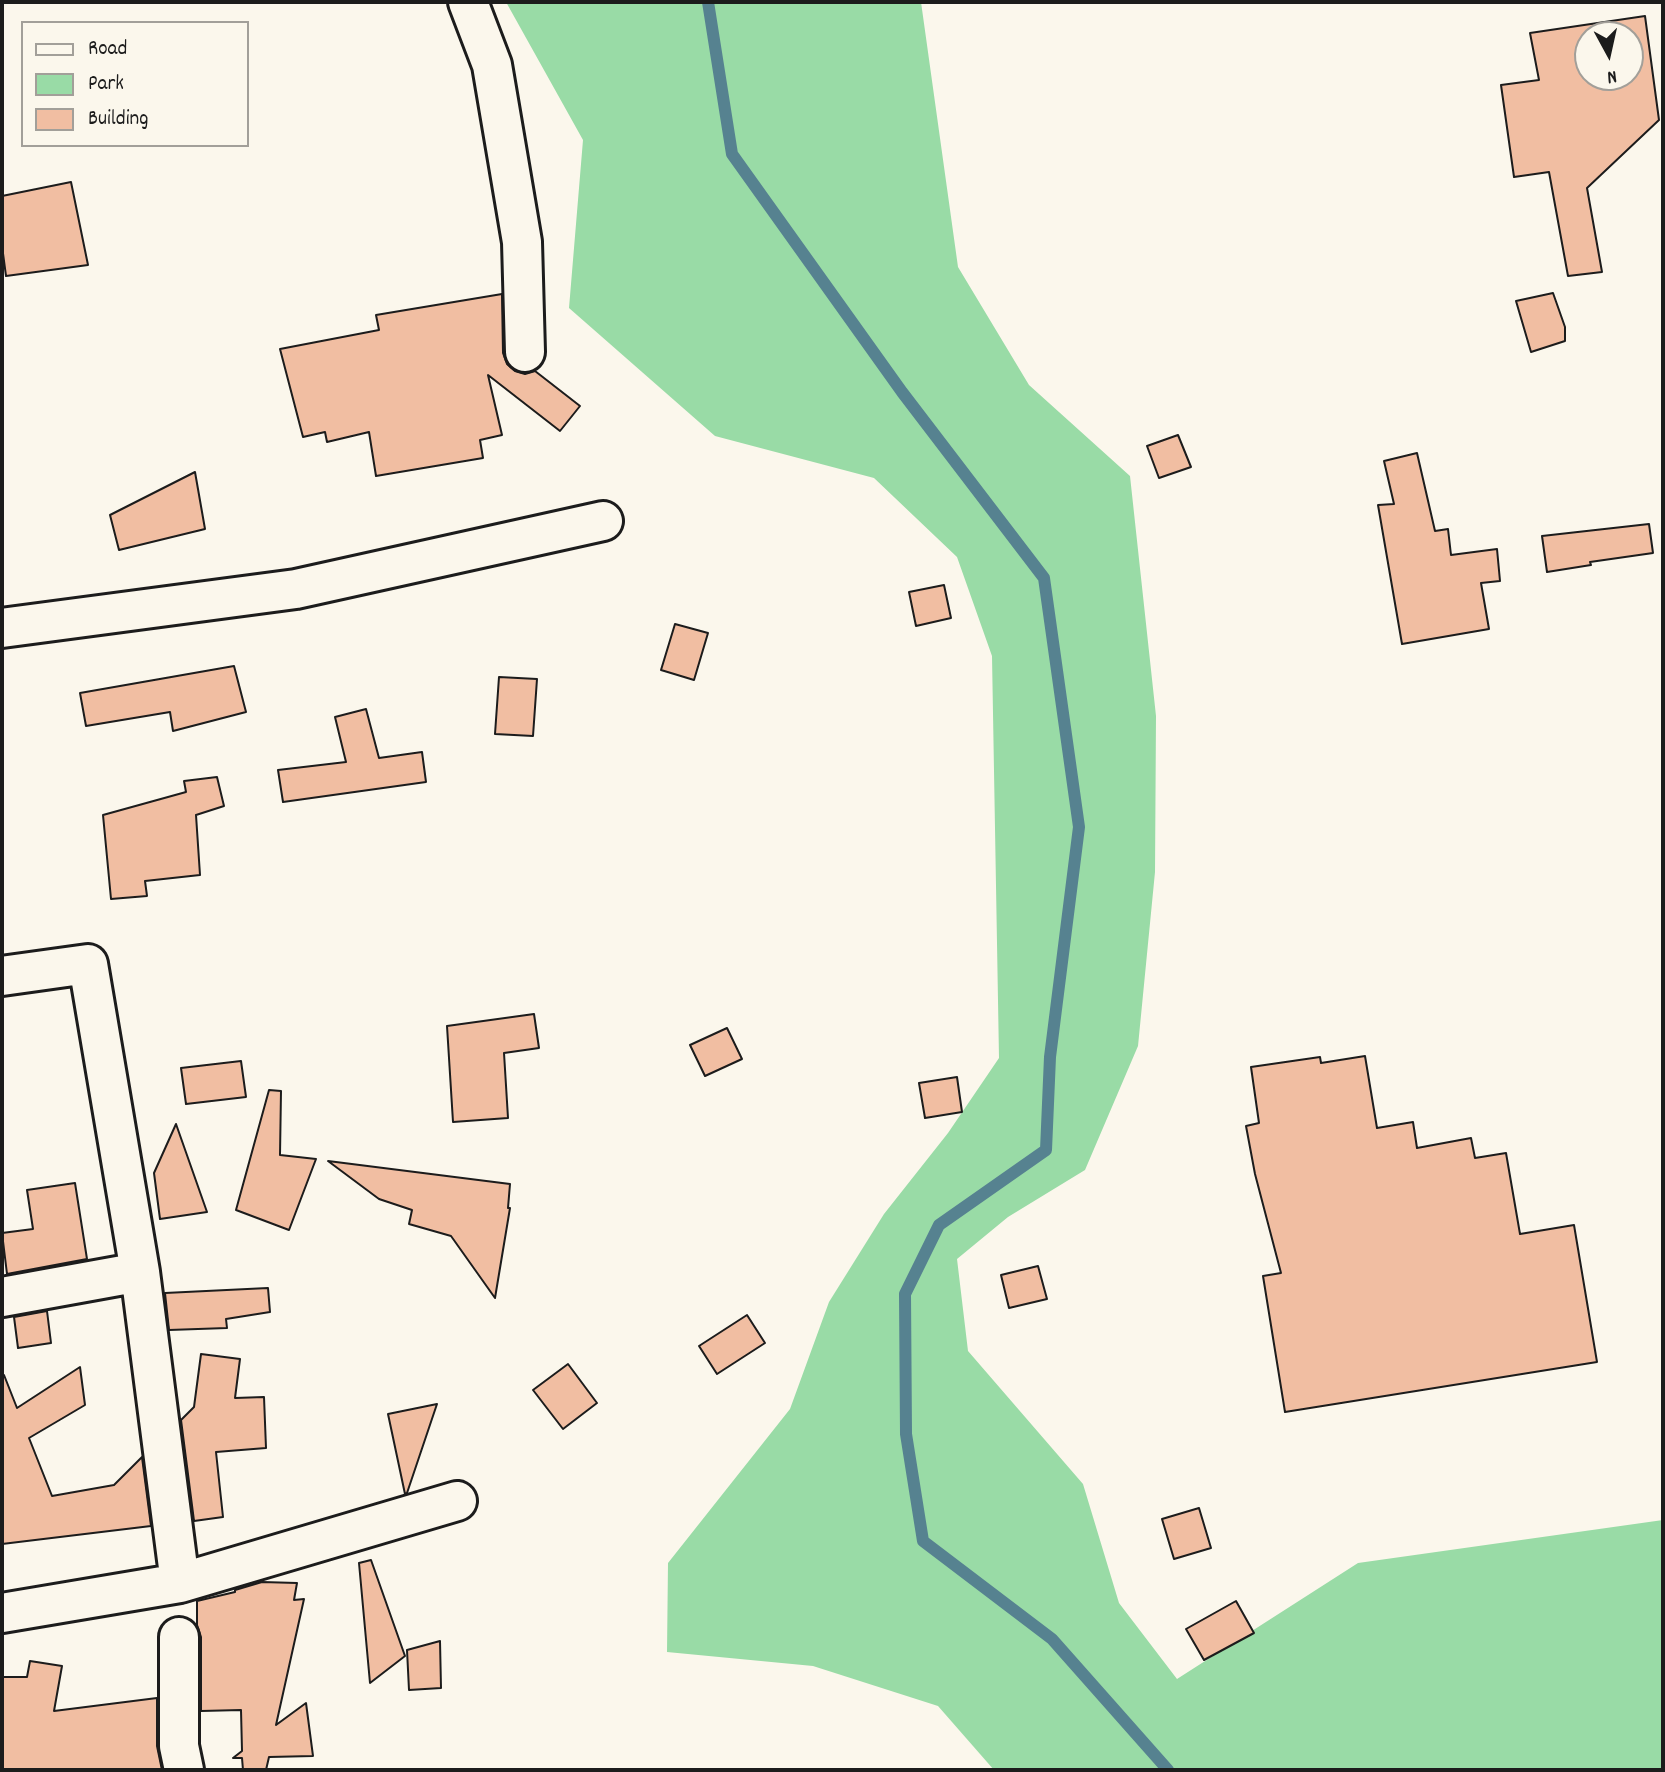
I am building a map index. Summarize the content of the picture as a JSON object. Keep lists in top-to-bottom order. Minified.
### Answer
{"legend":["Road","Park","Building"],"north":"bottom"}
